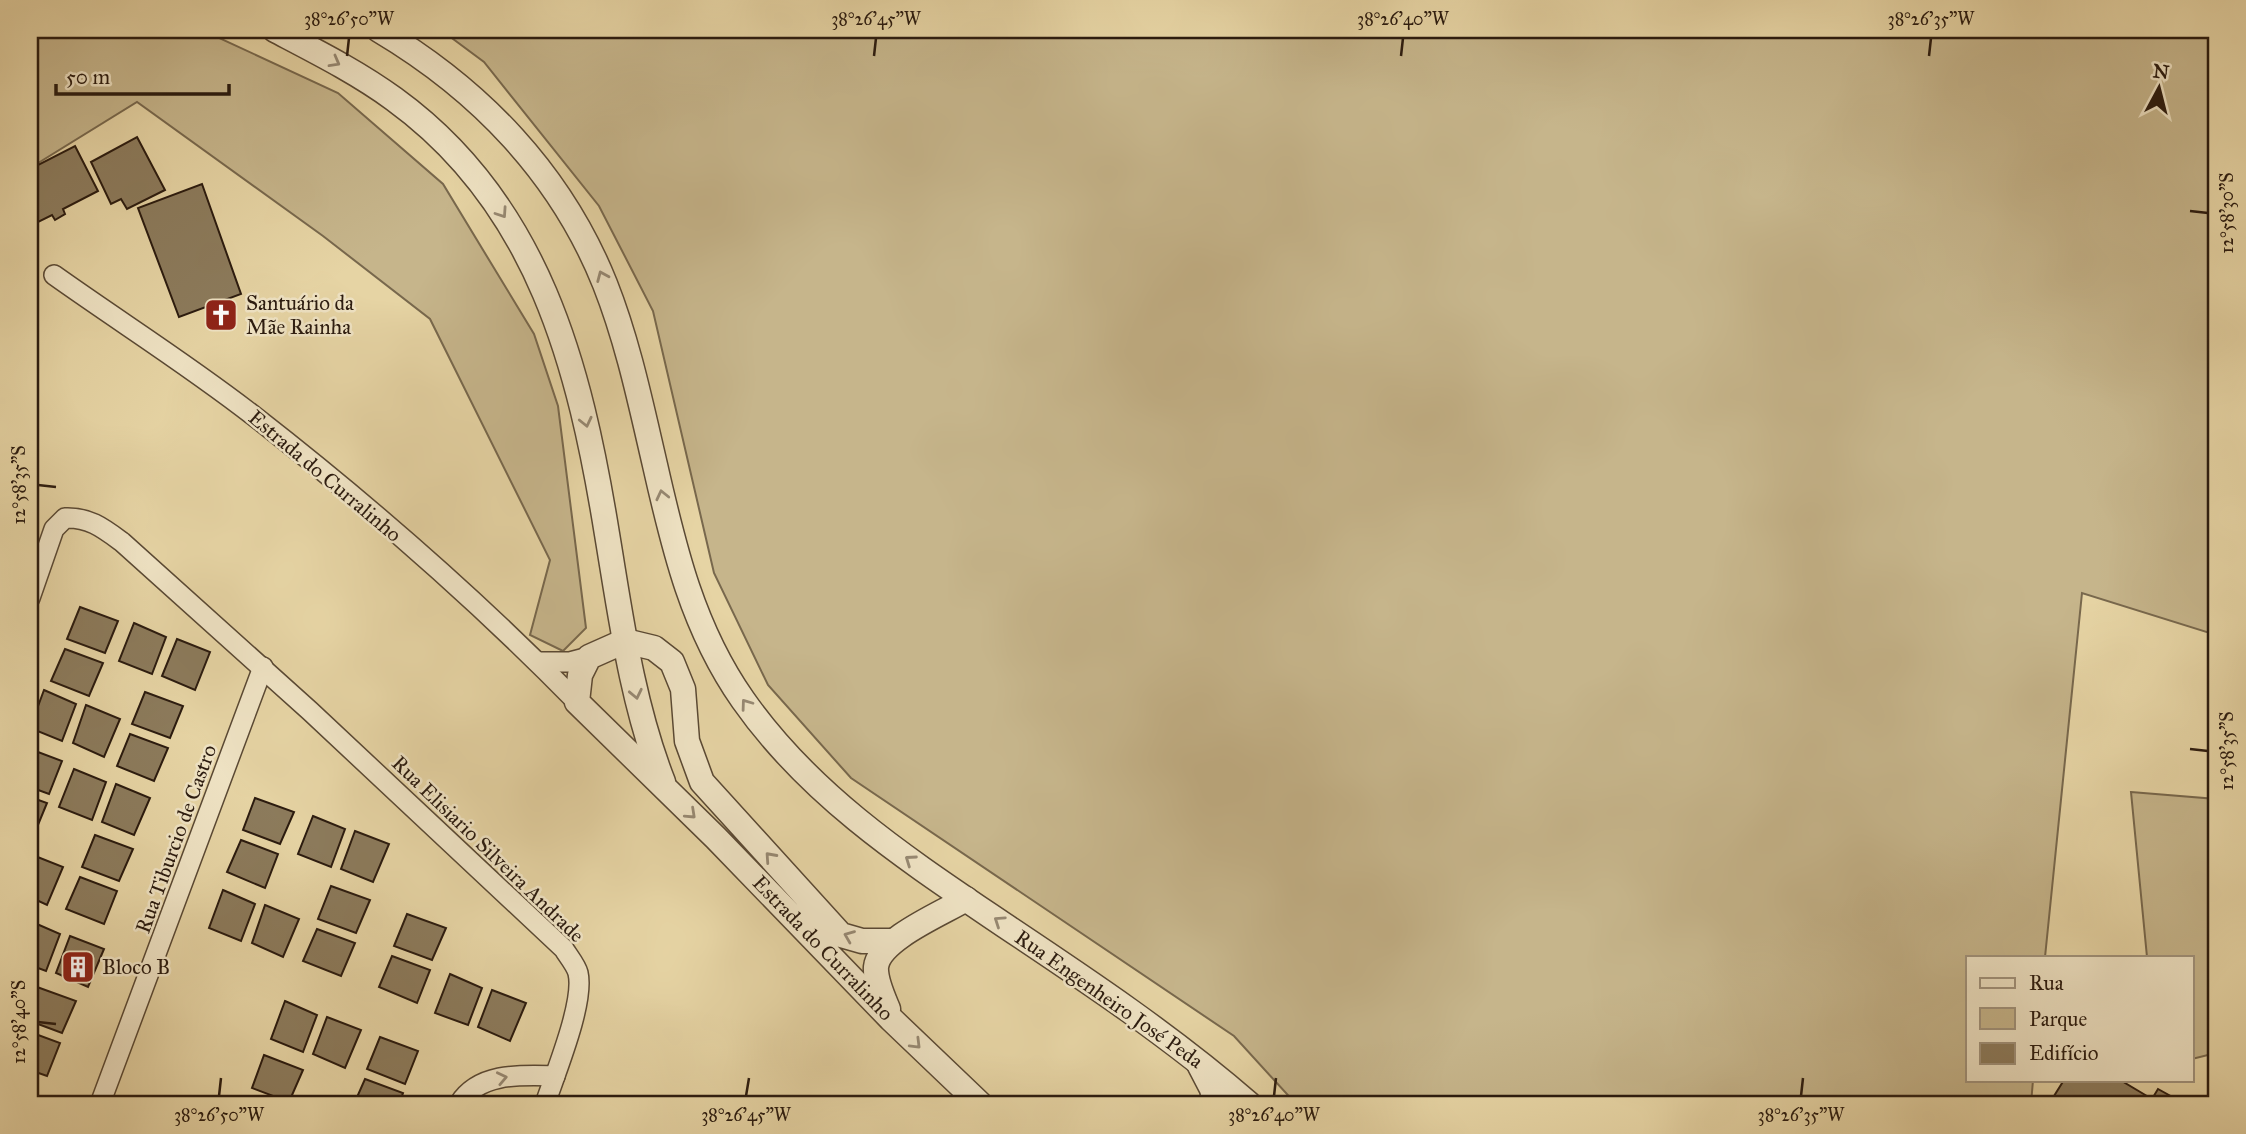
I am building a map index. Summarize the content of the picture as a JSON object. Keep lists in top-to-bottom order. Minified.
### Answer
{"streets":{"street":["Estrada do Curralinho","Rua Tiburcio de Castro","Rua Elisiario Silveira Andrade","Rua Engenheiro José Peda"]},"crossings":[["Rua Tiburcio de Castro","Rua Elisiario Silveira Andrade"]],"places":{"church":["Santuário da Mãe Rainha"],"building":["Bloco B"]},"legend":["Rua","Parque","Edifício"],"scale_bar":"50 m","north":"top","coordinates":["38°26'50\"W","38°26'45\"W","38°26'40\"W","38°26'35\"W","12°58'30\"S","12°58'35\"S","12°58'40\"S"]}
